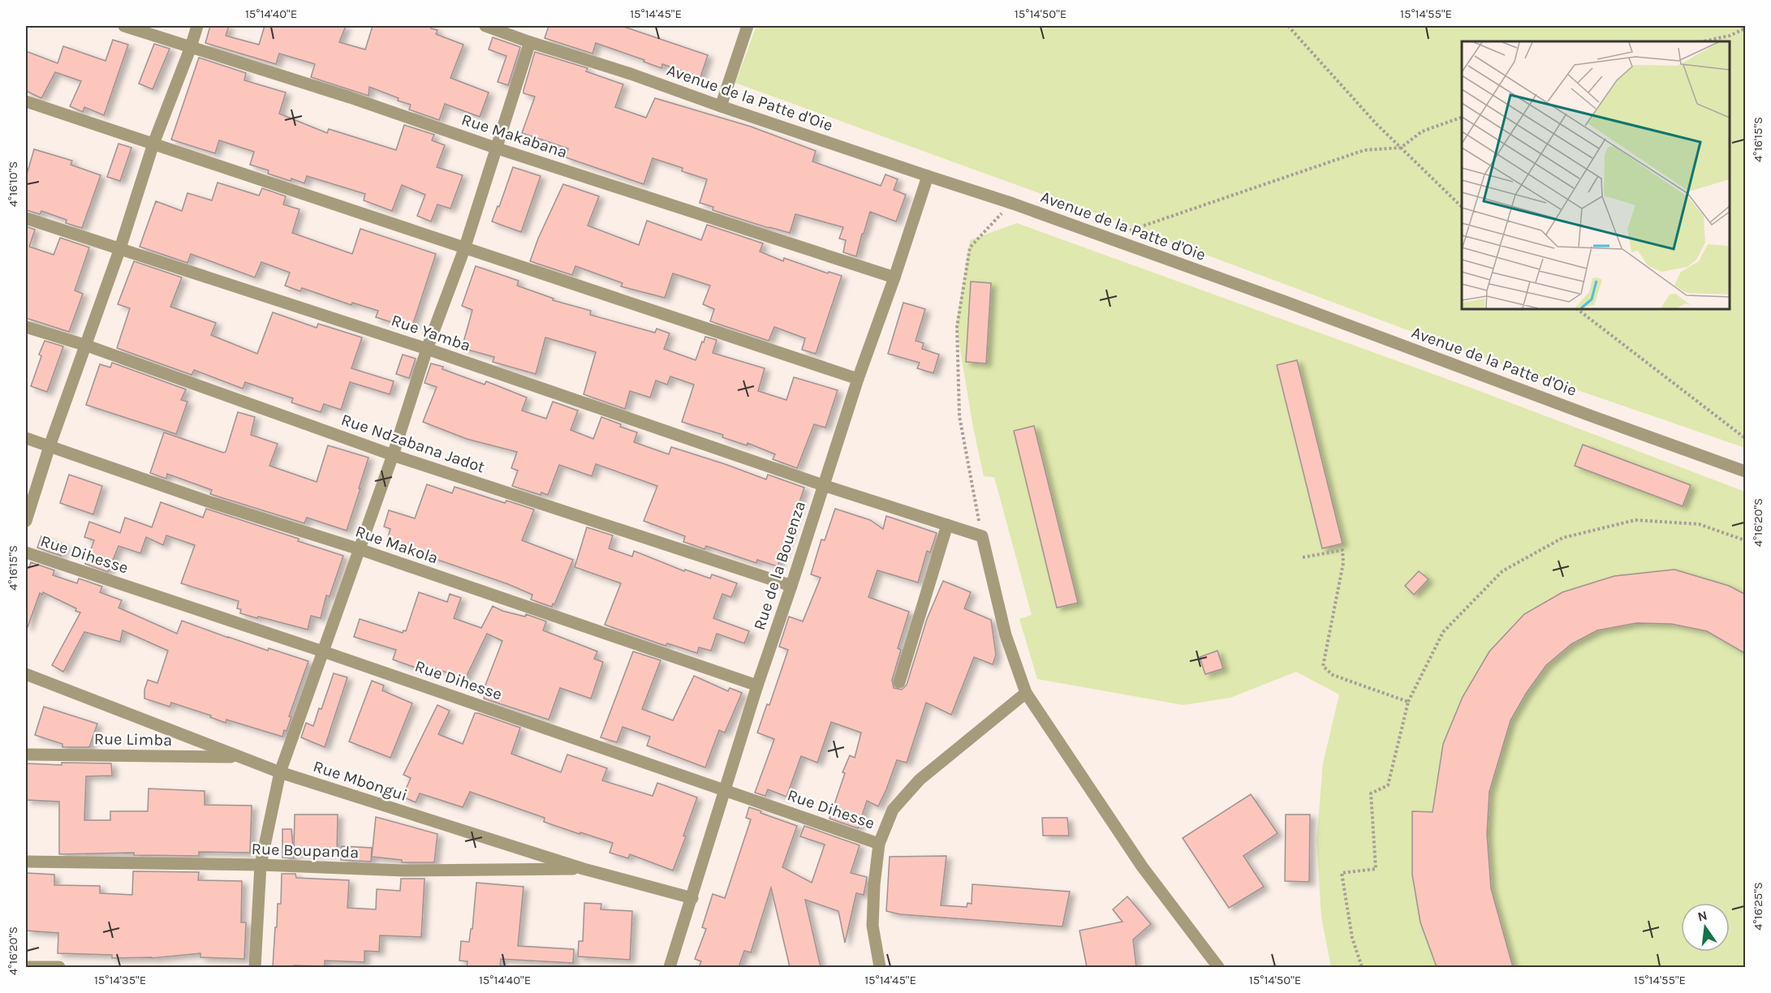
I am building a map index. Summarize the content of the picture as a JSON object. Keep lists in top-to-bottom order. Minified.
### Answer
{"streets":{"street":["Avenue de la Patte d'Oie","Rue Makabana","Rue Yamba","Rue Ndzabana Jadot","Rue Makola","Rue Dihesse","Rue de la Bouenza","Rue Limba","Rue Mbongui","Rue Boupanda"]},"crossings":[["Avenue de la Patte d'Oie","Rue de la Bouenza"],["Rue Makabana","Rue de la Bouenza"],["Rue Yamba","Rue de la Bouenza"],["Rue Ndzabana Jadot","Rue de la Bouenza"],["Rue Makola","Rue de la Bouenza"],["Rue Dihesse","Rue de la Bouenza"],["Rue de la Bouenza","Rue Mbongui"],["Rue Limba","Rue Mbongui"],["Rue Mbongui","Rue Boupanda"]],"north":"top","coordinates":["15°14'40\"E","15°14'45\"E","15°14'50\"E","15°14'55\"E","4°16'15\"S","4°16'10\"S","4°16'20\"S","4°16'25\"S","15°14'35\"E"]}
